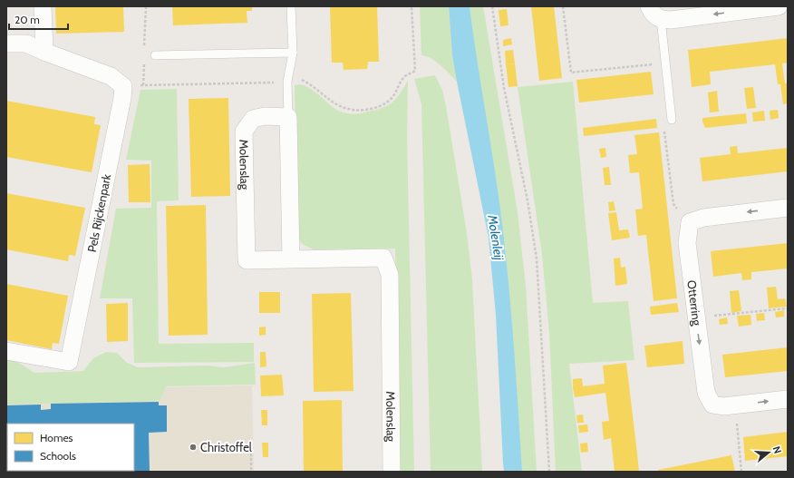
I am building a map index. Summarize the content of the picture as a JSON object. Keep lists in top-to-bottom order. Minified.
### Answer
{"streets":{"street":["Molenslag","Pels Rijckenpark","Otterring"]},"water":["Molenleij"],"places":["Christoffel"],"legend":["Homes","Schools"],"scale_bar":"20 m","north":"right"}
